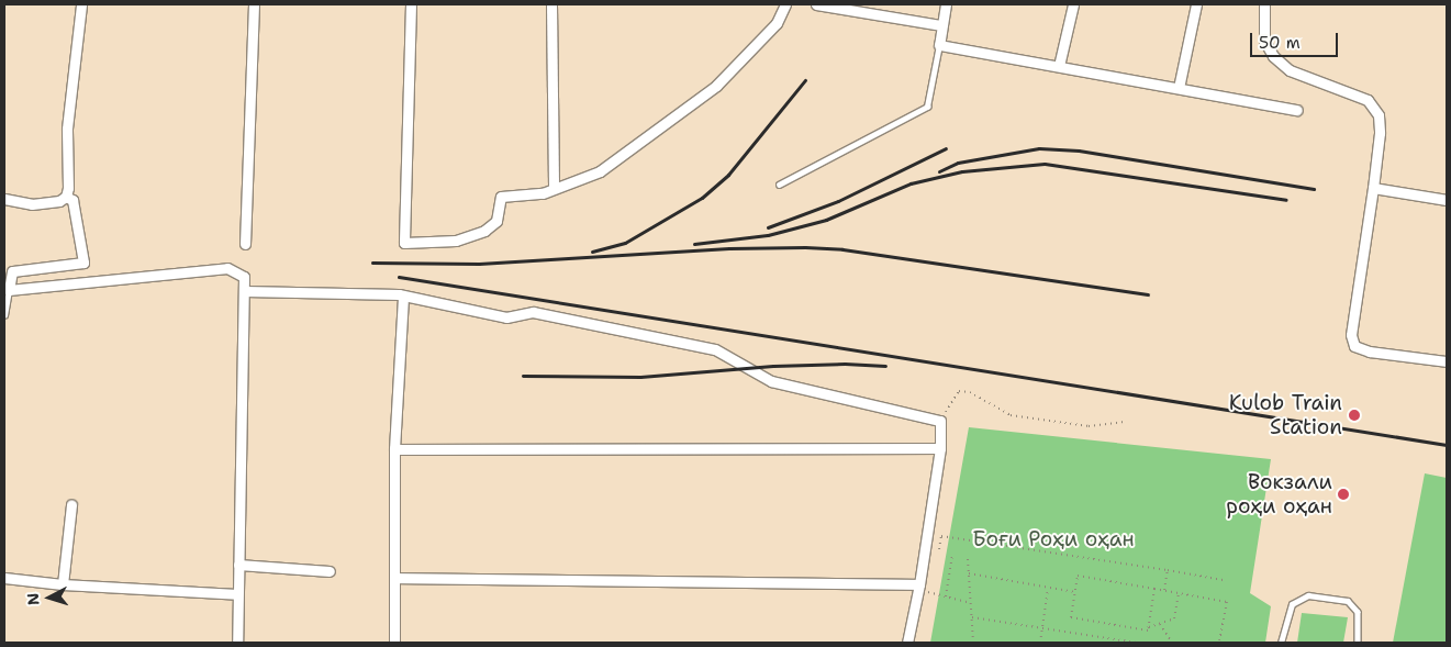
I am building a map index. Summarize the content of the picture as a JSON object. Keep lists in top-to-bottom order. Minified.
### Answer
{"parks":["Боғи Роҳи оҳан"],"places":["Kulob Train Station","Вокзали роҳи оҳан"],"scale_bar":"50 m","north":"left"}
